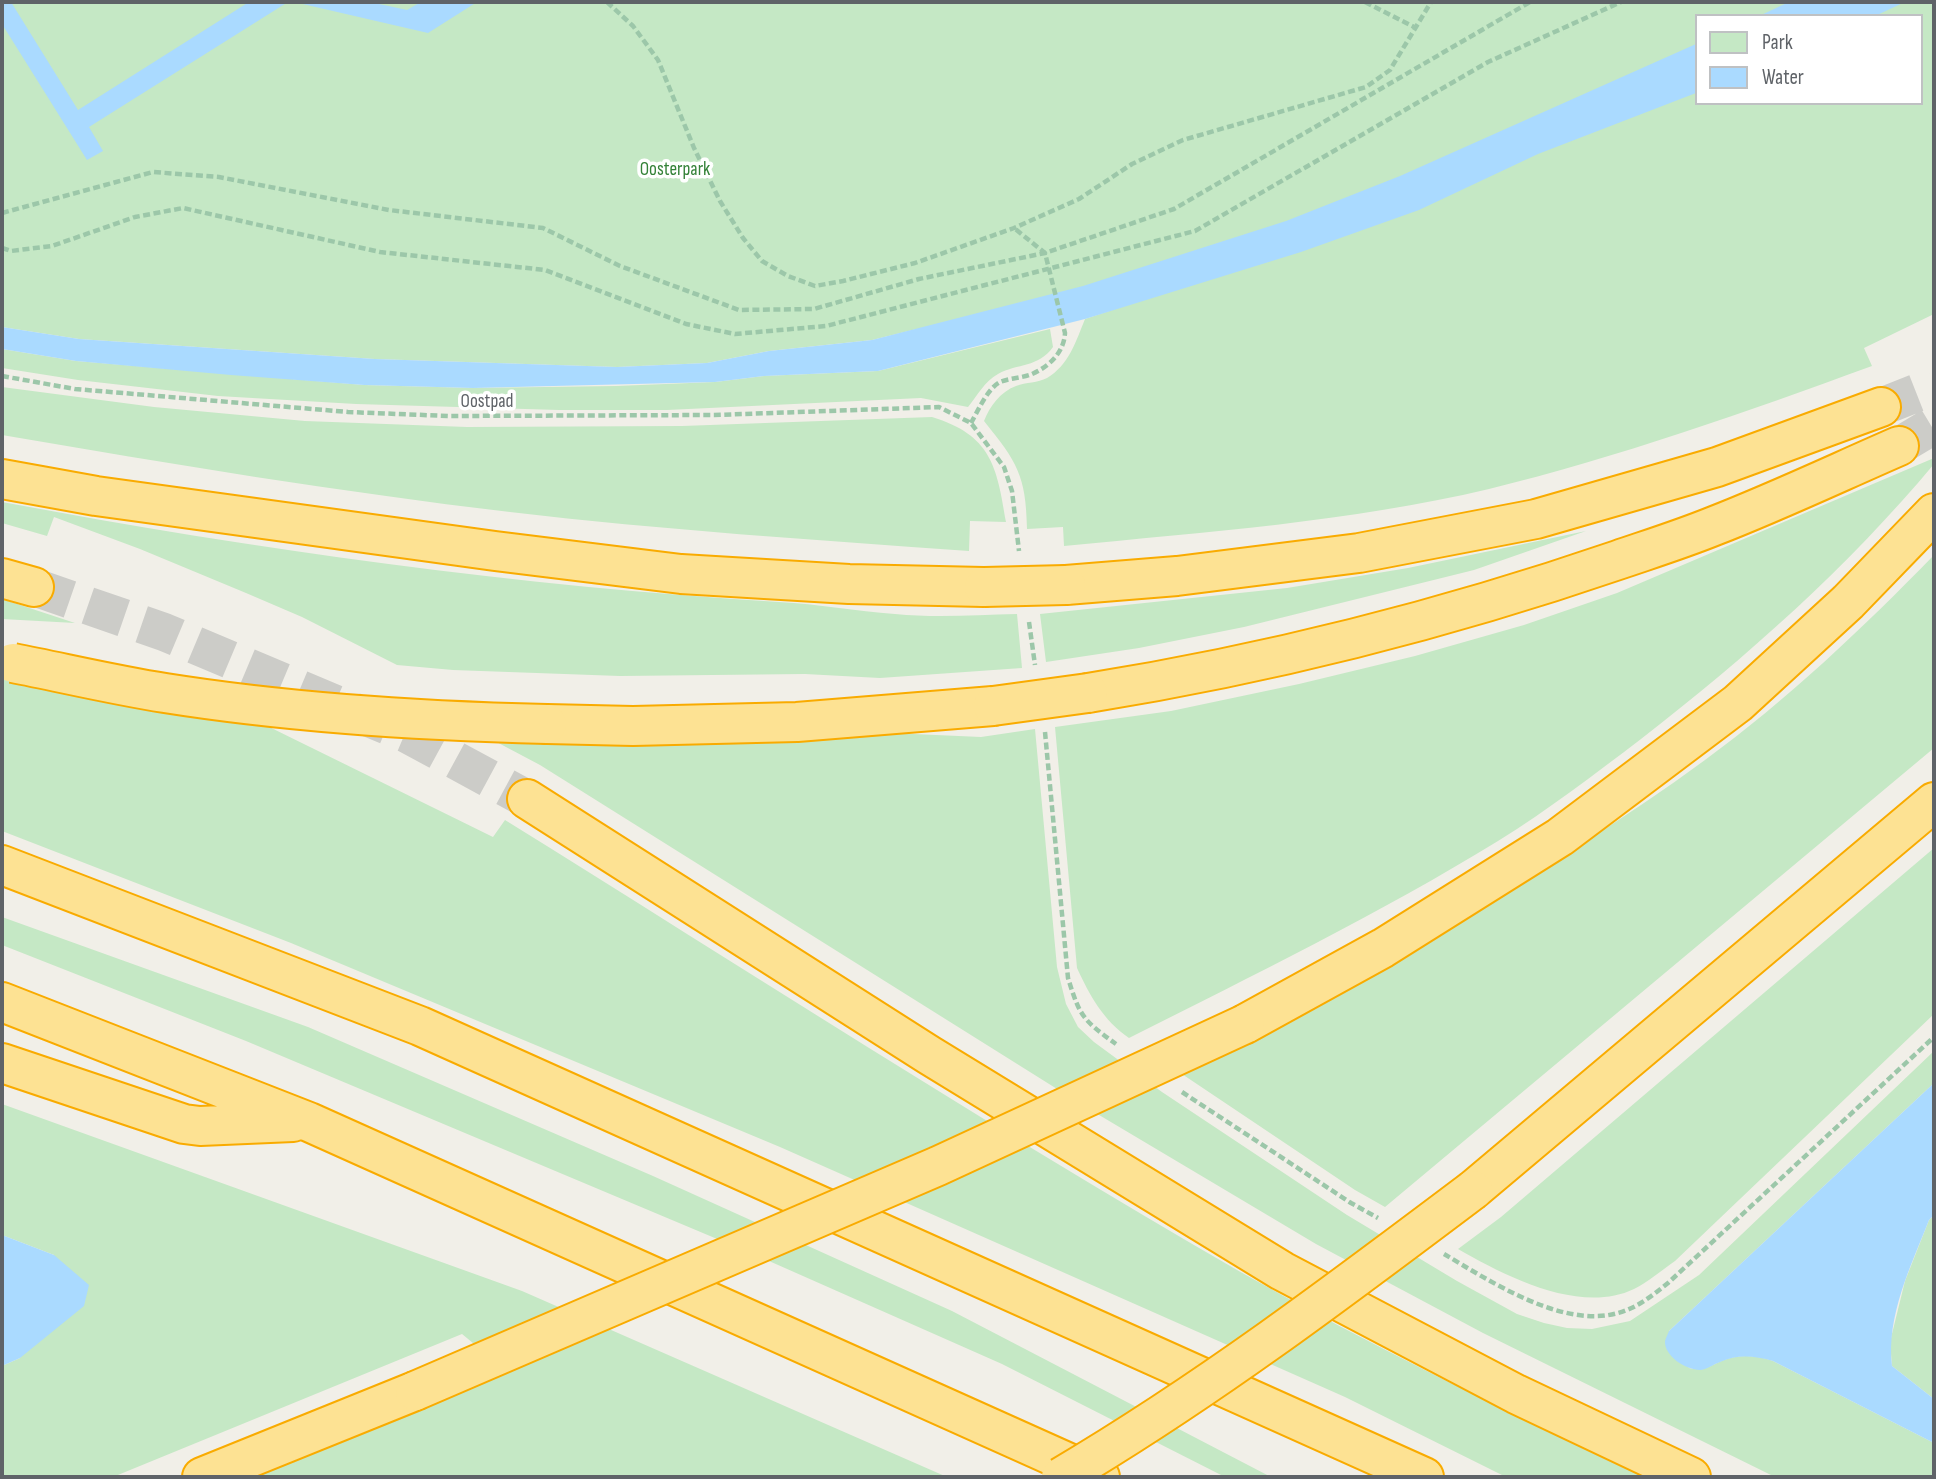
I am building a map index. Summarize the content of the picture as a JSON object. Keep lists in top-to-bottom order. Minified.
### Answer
{"streets":{"path":["Oostpad"]},"parks":["Oosterpark"],"legend":["Park","Water"]}
